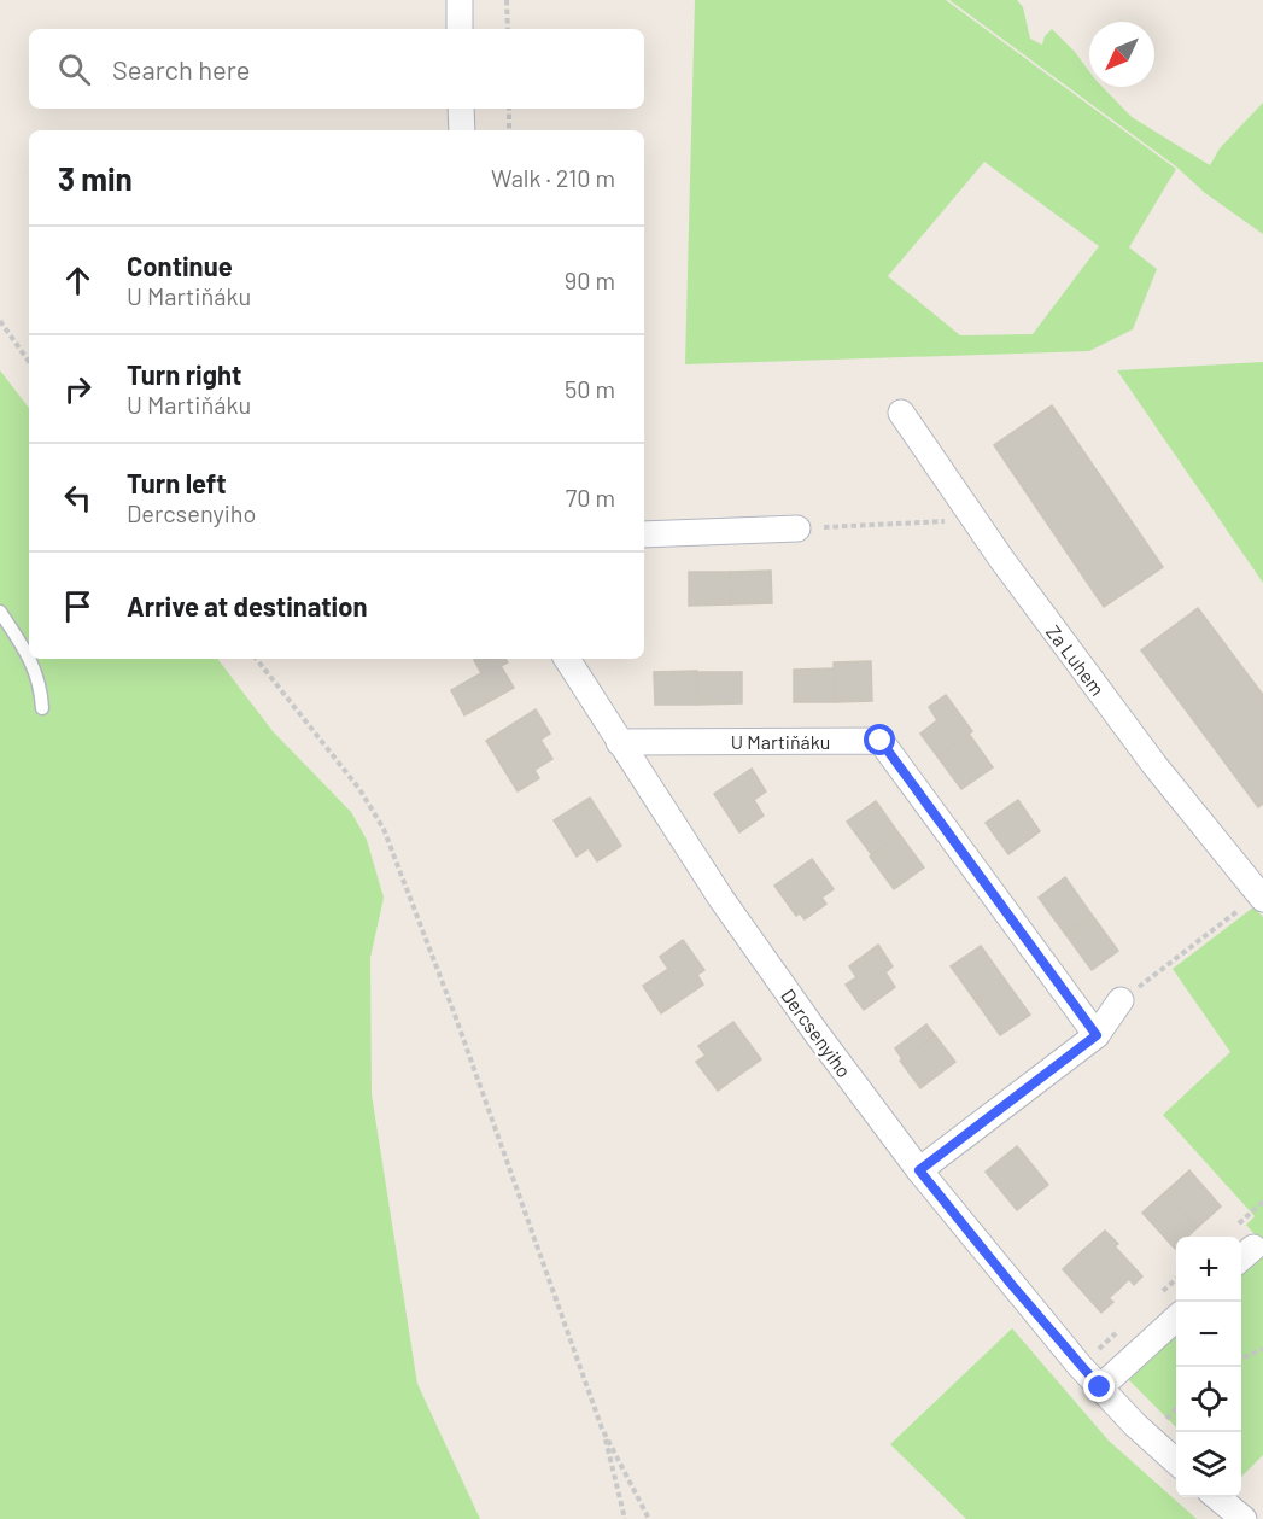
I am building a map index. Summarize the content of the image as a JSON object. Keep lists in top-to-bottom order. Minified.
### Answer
{"streets":{"street":["Za Luhem","U Martiňáku","Dercsenyiho"]},"crossings":[["U Martiňáku","Dercsenyiho"]],"north":"bottom left","page":{"search":"Search here","heading":["3 min","Walk · 210 m"],"list":[["Continue","U Martiňáku","90 m"],["Turn right","U Martiňáku","50 m"],["Turn left","Dercsenyiho","70 m"],"Arrive at destination"],"map_buttons":["+","−"]}}
